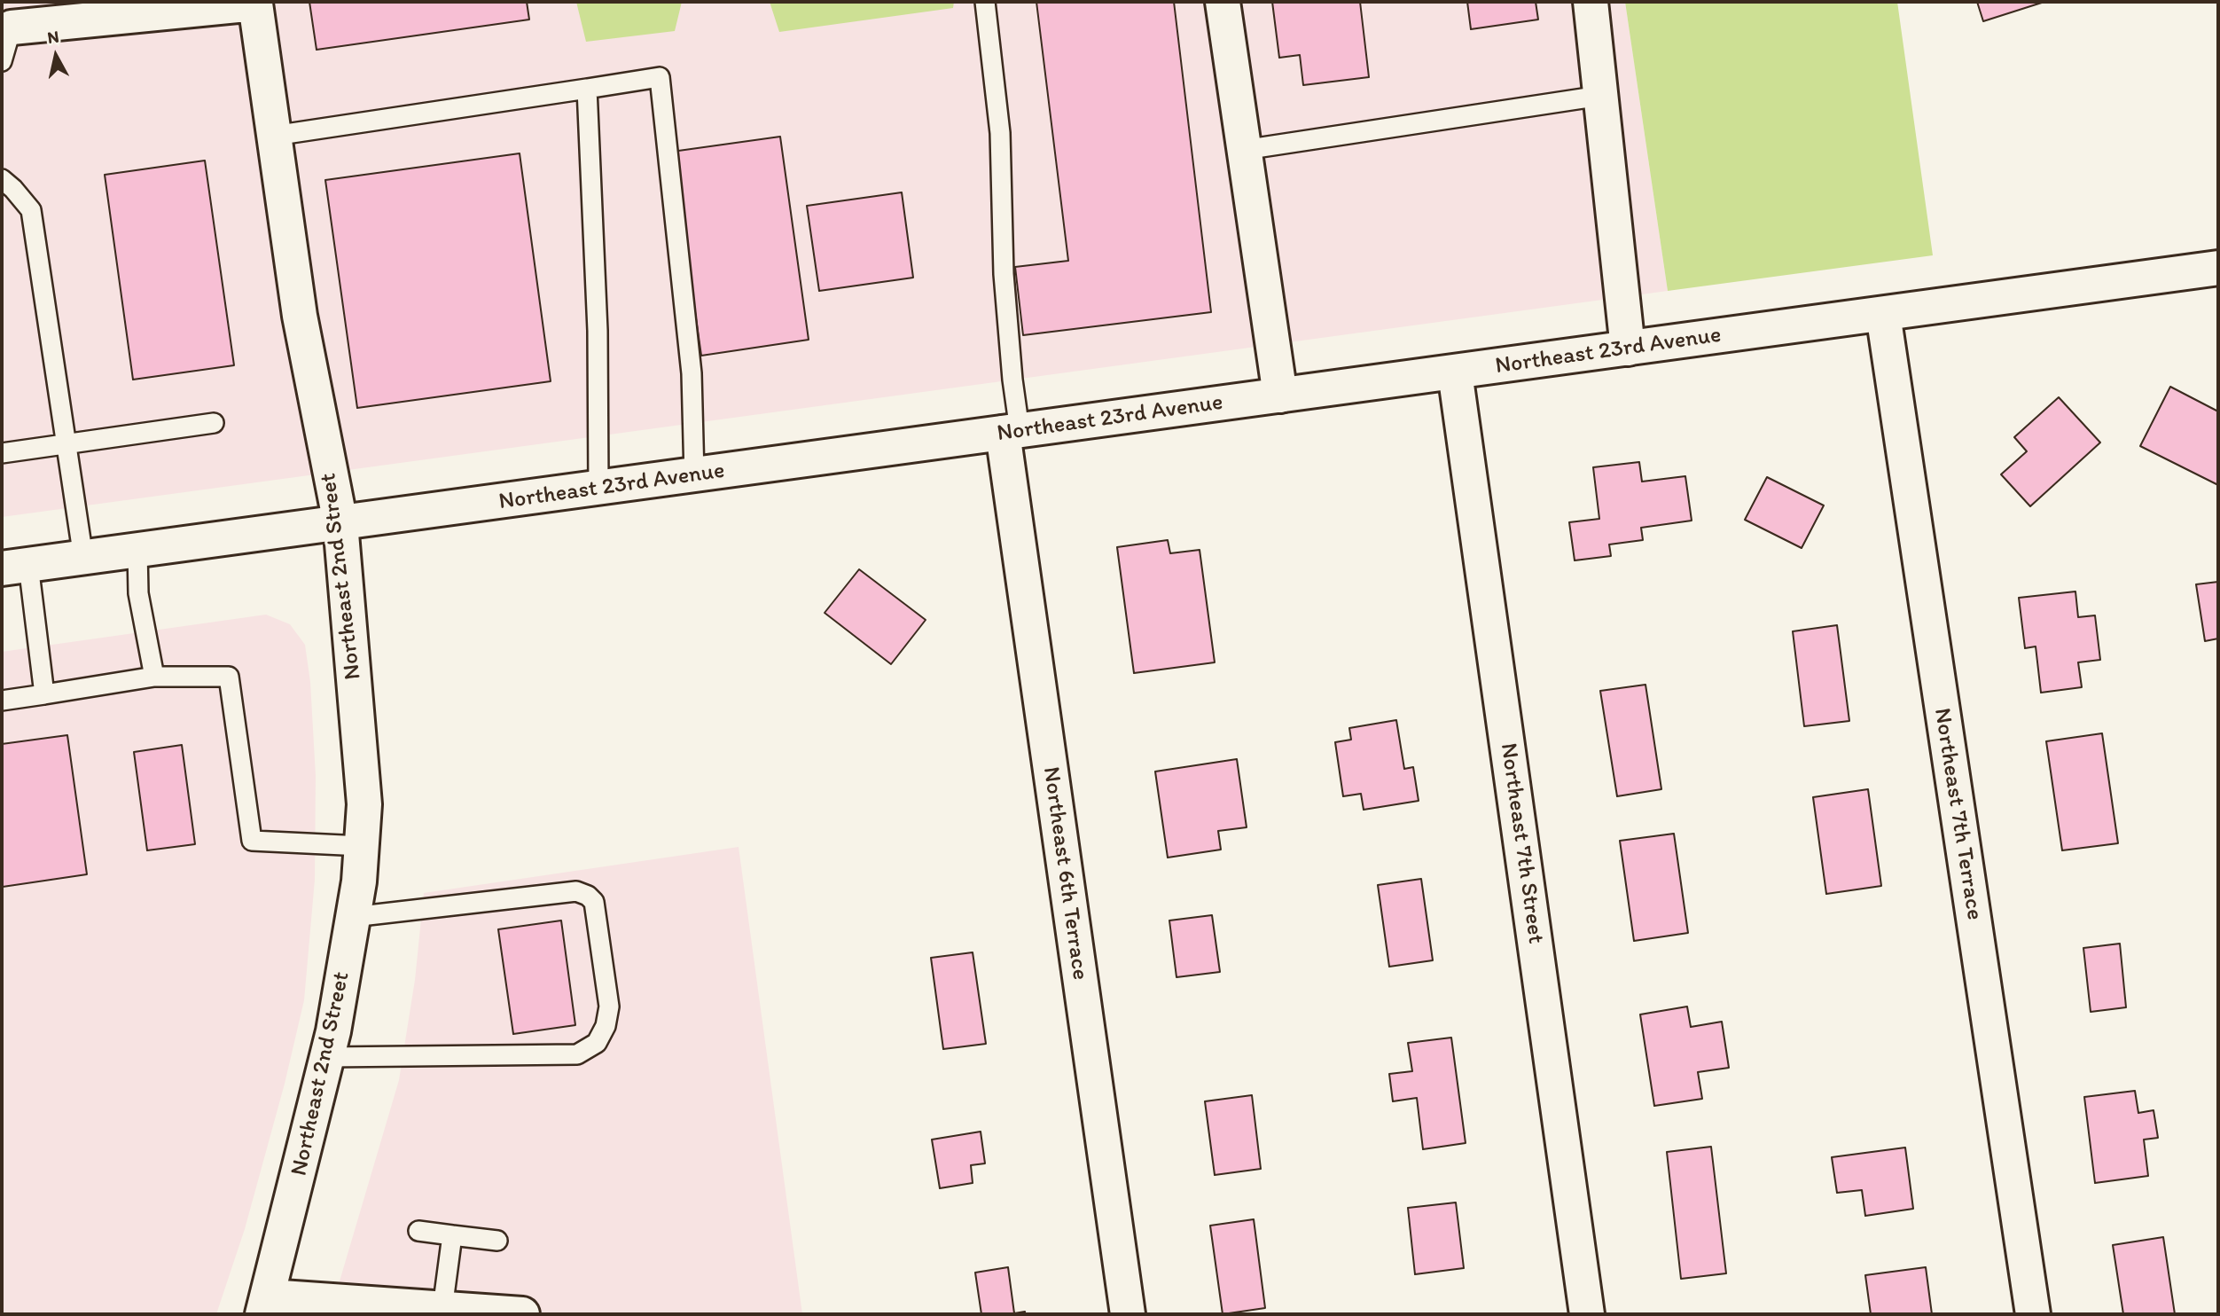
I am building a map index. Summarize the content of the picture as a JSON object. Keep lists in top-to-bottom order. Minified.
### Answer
{"streets":{"street":["Northeast 23rd Avenue","Northeast 2nd Street","Northeast 7th Terrace","Northeast 7th Street","Northeast 6th Terrace"]},"crossings":[["Northeast 23rd Avenue","Northeast 2nd Street"],["Northeast 23rd Avenue","Northeast 7th Terrace"],["Northeast 23rd Avenue","Northeast 7th Street"],["Northeast 23rd Avenue","Northeast 6th Terrace"]],"north":"top"}
